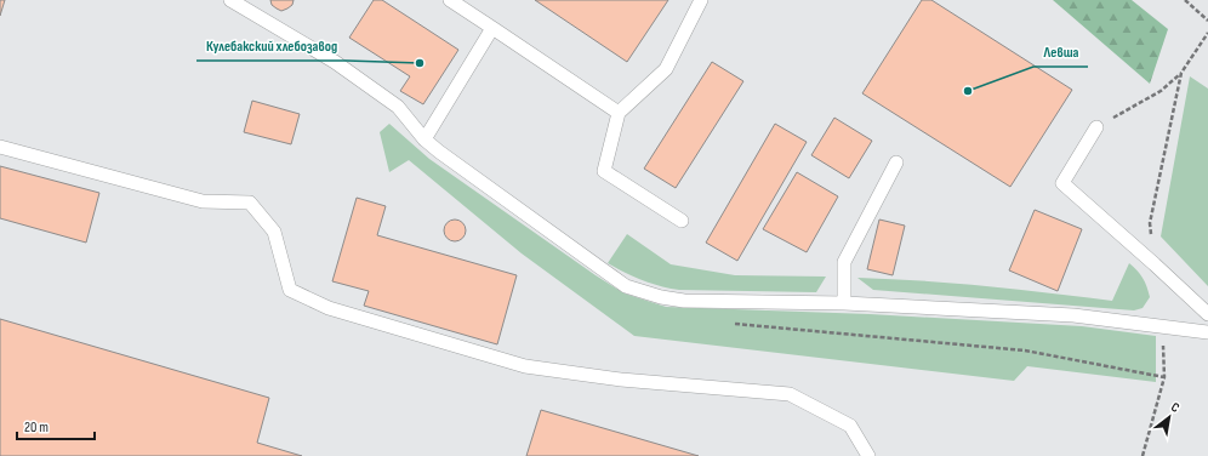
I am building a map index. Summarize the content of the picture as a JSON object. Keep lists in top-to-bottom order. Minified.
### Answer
{"places":["Кулебакский хлебозавод","Левша"],"scale_bar":"20 m","north":"top right"}
